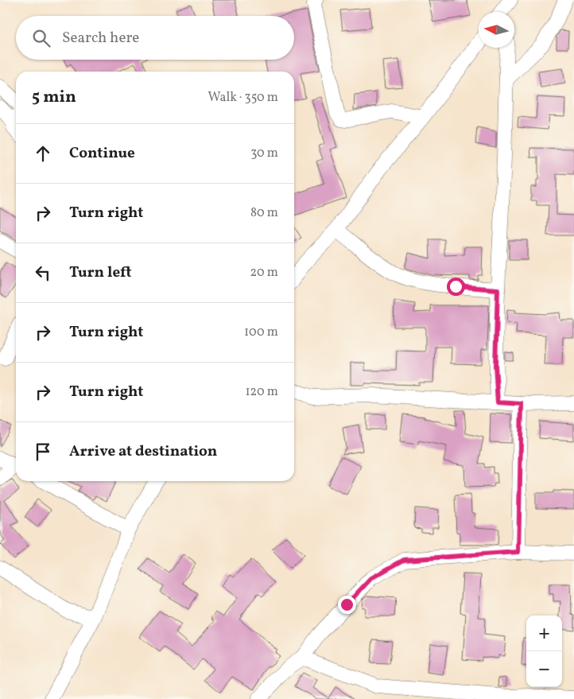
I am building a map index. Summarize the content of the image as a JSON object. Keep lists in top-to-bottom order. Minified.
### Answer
{"north":"left","page":{"search":"Search here","heading":["5 min","Walk · 350 m"],"list":[["Continue","30 m"],["Turn right","80 m"],["Turn left","20 m"],["Turn right","100 m"],["Turn right","120 m"],"Arrive at destination"],"map_buttons":["+","−"]}}
